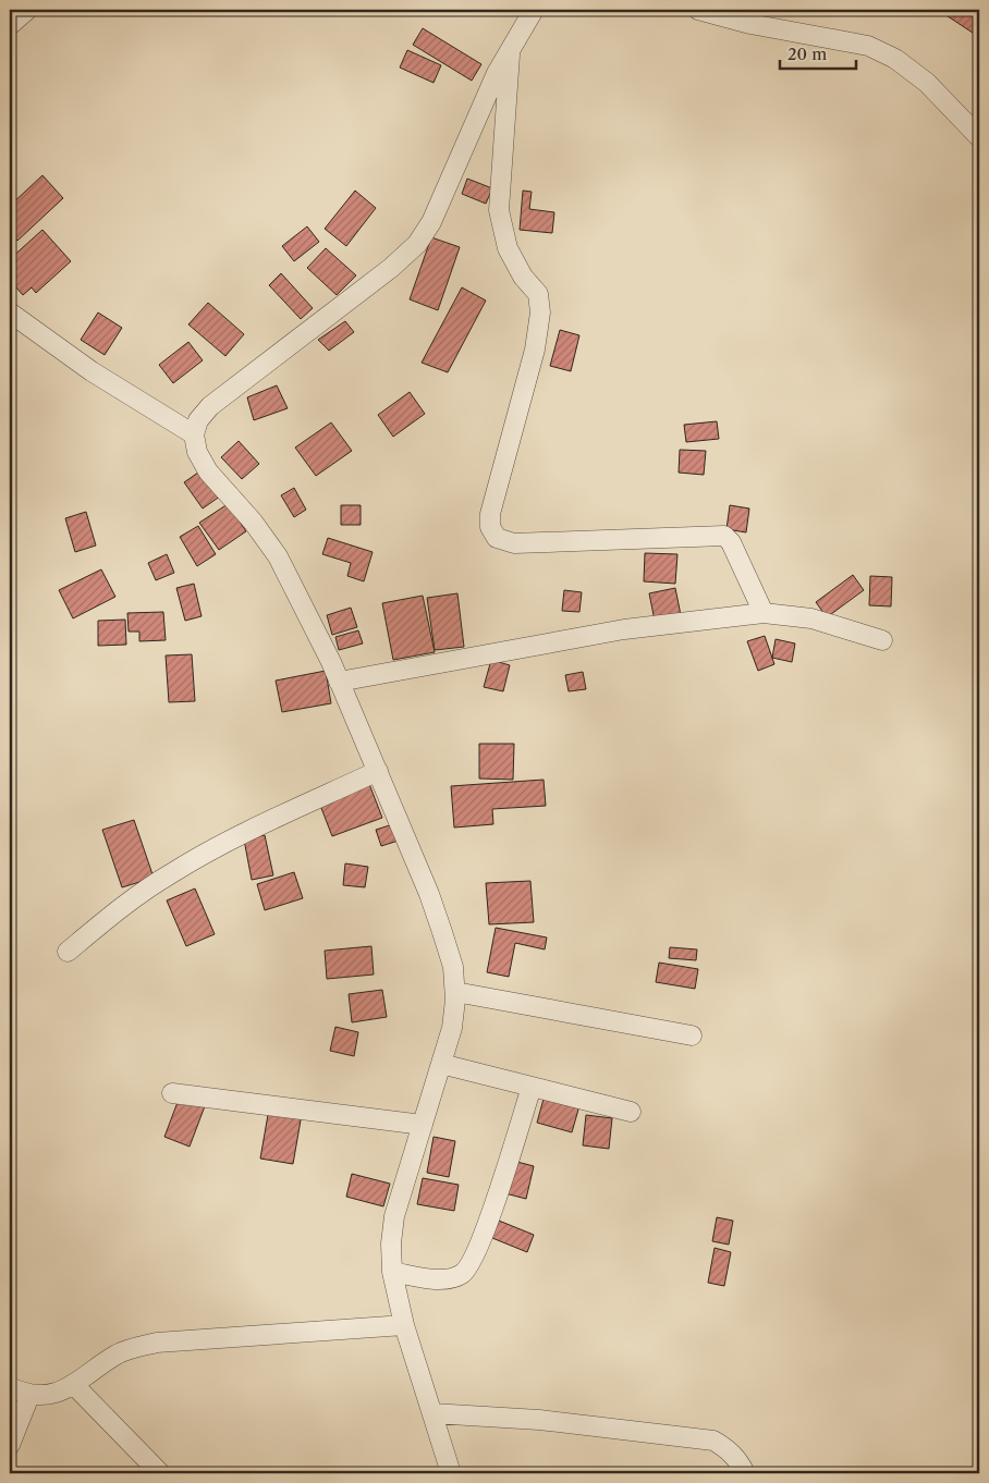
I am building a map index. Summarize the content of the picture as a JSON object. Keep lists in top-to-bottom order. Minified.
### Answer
{"scale_bar":"20 m"}
